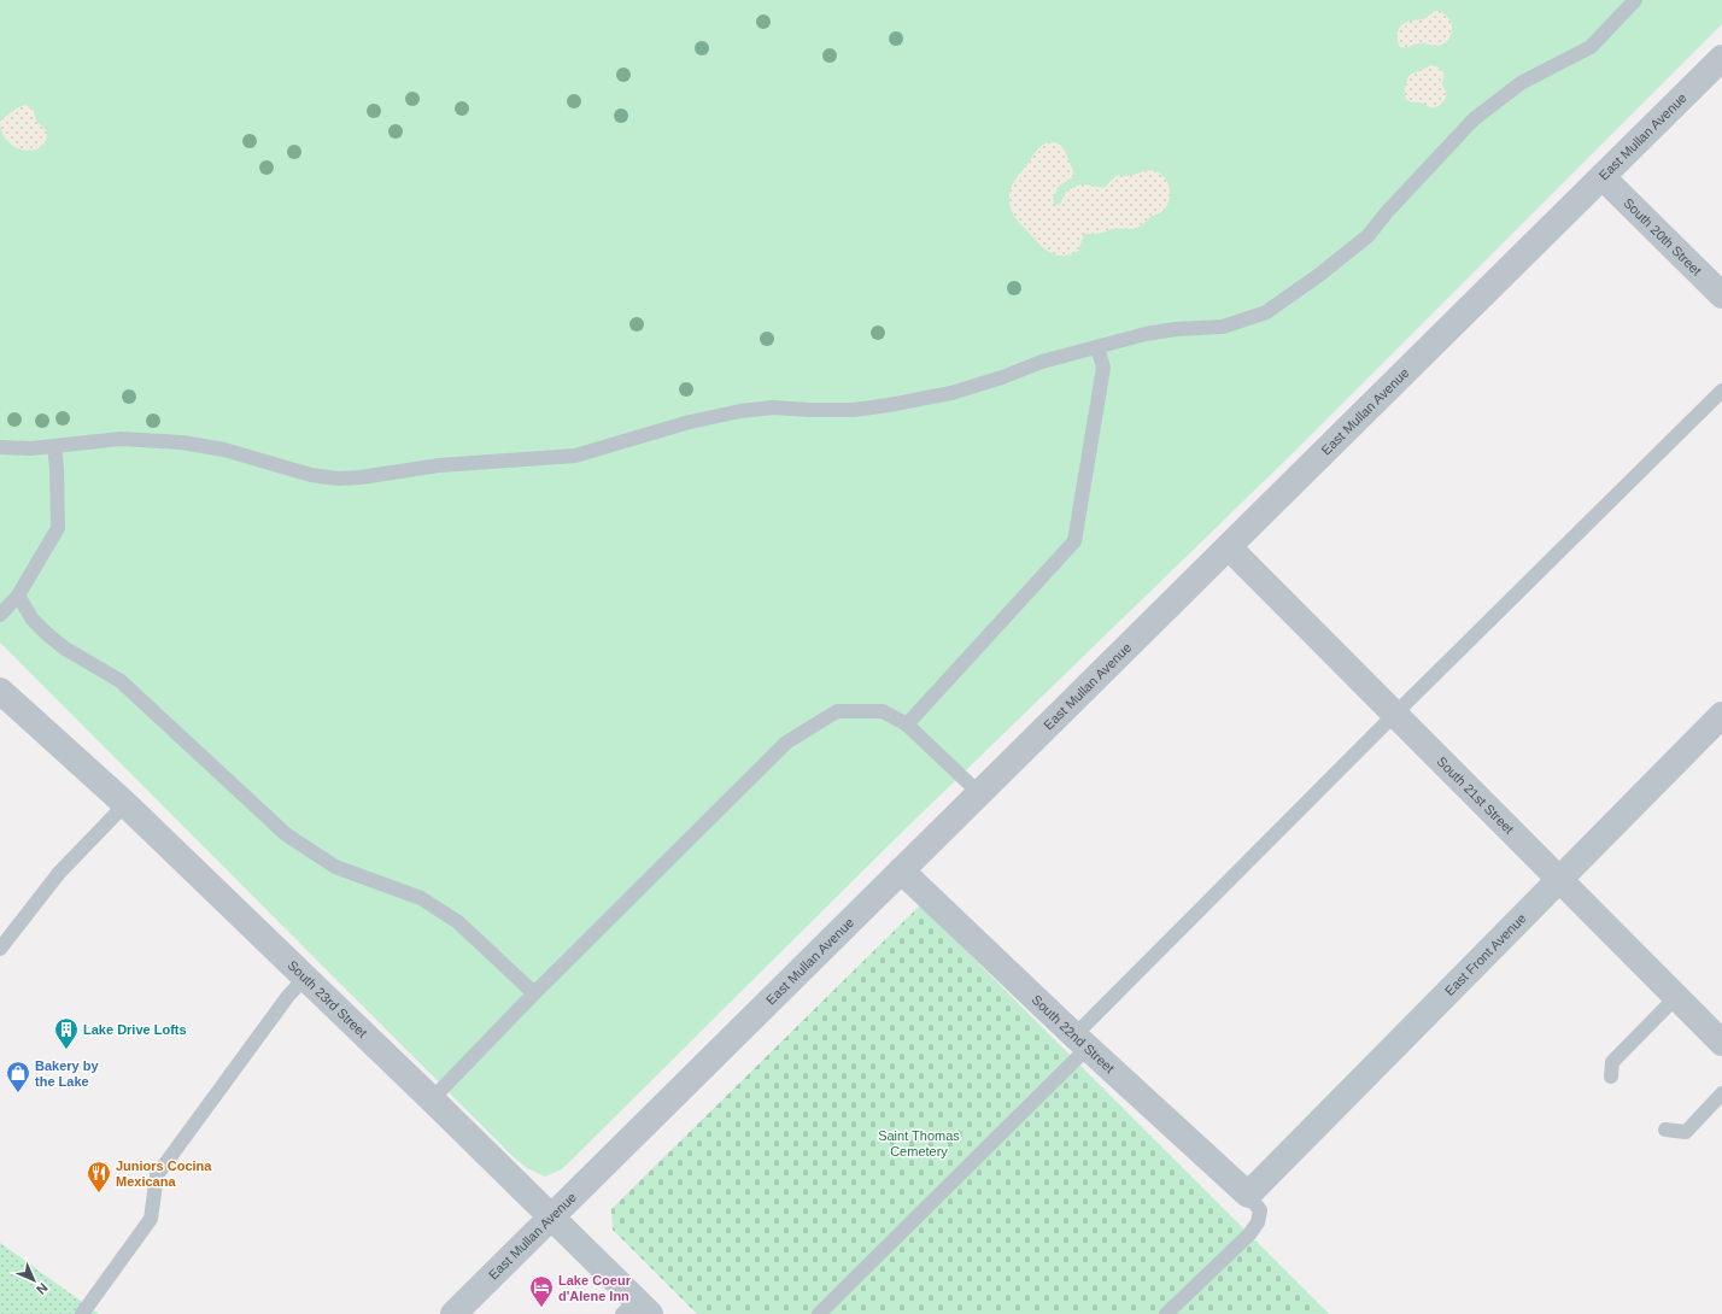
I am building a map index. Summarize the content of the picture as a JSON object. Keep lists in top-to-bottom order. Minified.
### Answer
{"streets":{"street":["East Mullan Avenue","South 20th Street","South 21st Street","East Front Avenue","South 23rd Street","South 22nd Street"]},"crossings":[["East Mullan Avenue","South 20th Street"],["East Mullan Avenue","South 21st Street"],["East Mullan Avenue","South 23rd Street"],["East Mullan Avenue","South 22nd Street"],["South 21st Street","East Front Avenue"],["East Front Avenue","South 22nd Street"]],"parks":["Saint Thomas Cemetery"],"places":{"building":["Lake Drive Lofts"],"shop":["Bakery by the Lake"],"restaurant":["Juniors Cocina Mexicana"],"hotel":["Lake Coeur d'Alene Inn"]},"north":"bottom right"}
